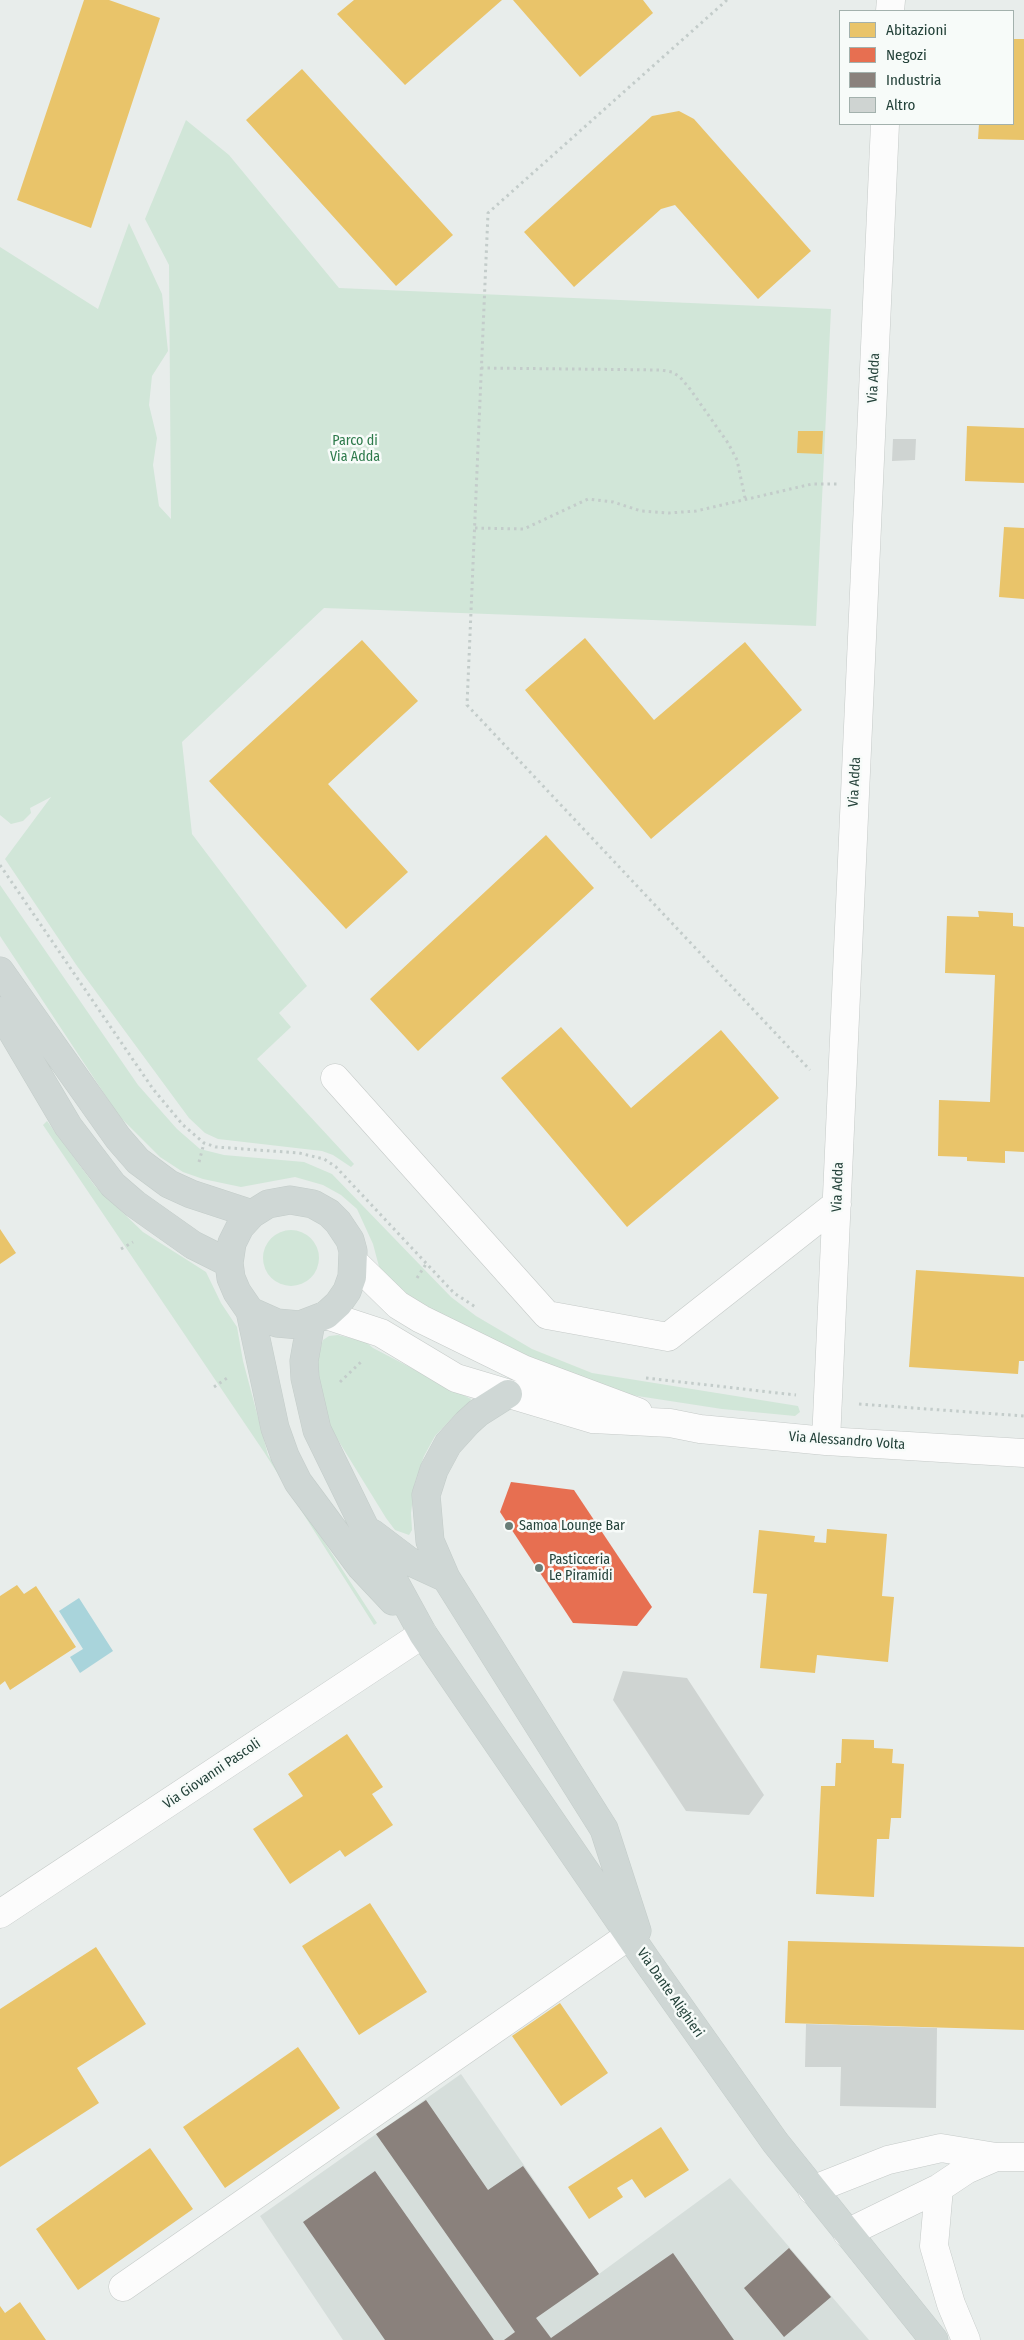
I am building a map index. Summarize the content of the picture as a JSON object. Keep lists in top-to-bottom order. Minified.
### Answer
{"streets":{"main road":["Via Dante Alighieri"],"street":["Via Adda","Via Alessandro Volta","Via Giovanni Pascoli"]},"crossings":[["Via Adda","Via Alessandro Volta"],["Via Giovanni Pascoli","Via Dante Alighieri"]],"parks":["Parco di Via Adda"],"places":["Samoa Lounge Bar","Pasticceria Le Piramidi"],"legend":["Abitazioni","Negozi","Industria","Altro"]}
